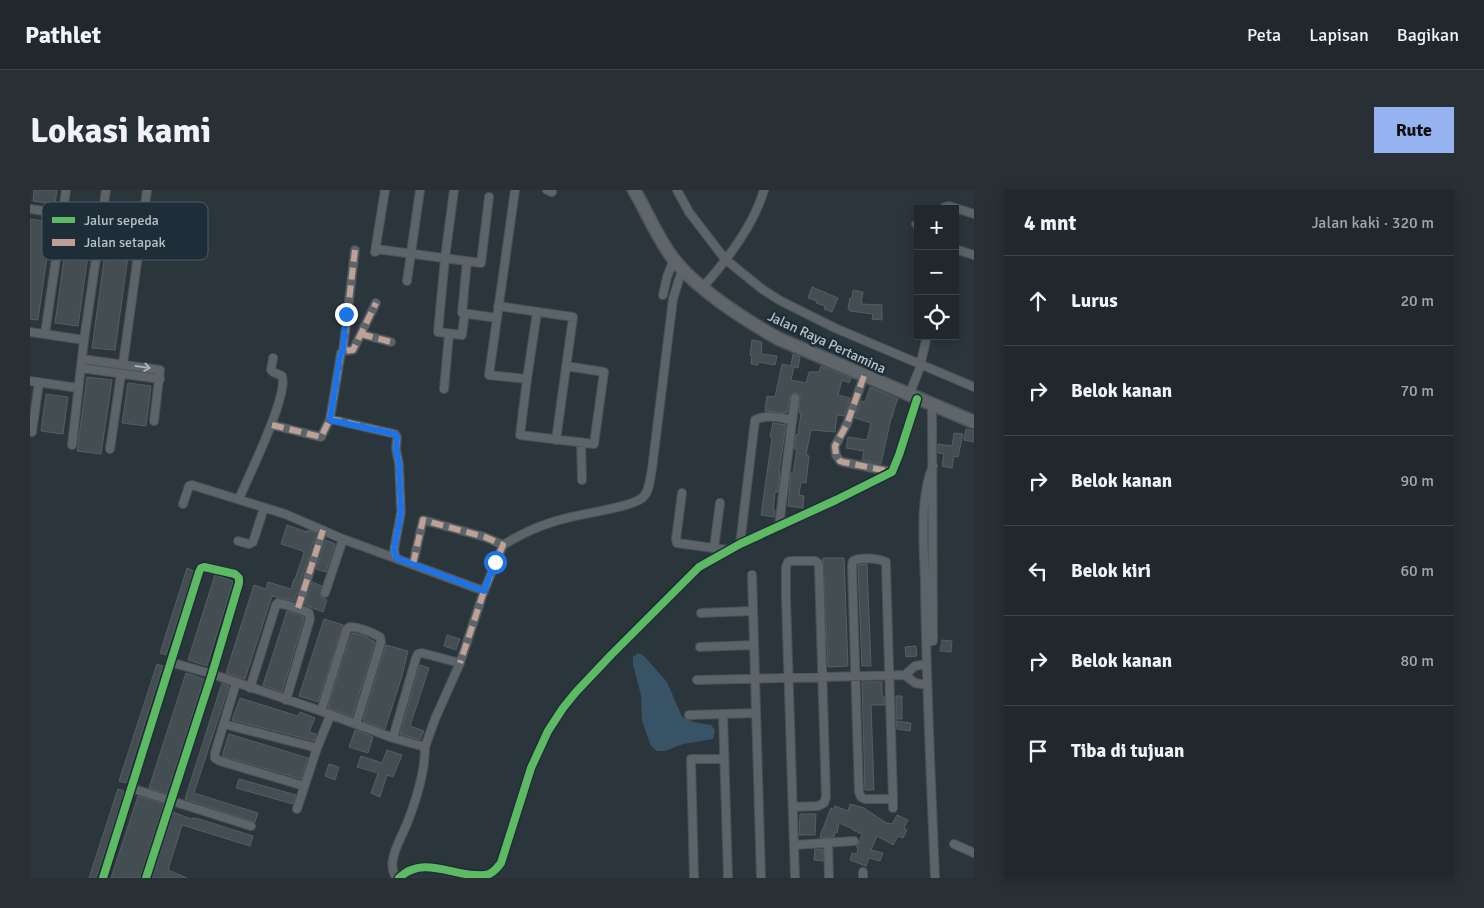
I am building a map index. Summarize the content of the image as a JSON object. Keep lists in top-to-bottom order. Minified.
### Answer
{"streets":{"main road":["Jalan Raya Pertamina"]},"legend":["Jalur sepeda","Jalan setapak"],"page":{"header":"Pathlet","nav":["Peta","Lapisan","Bagikan"],"buttons":"Rute","title":"Lokasi kami","heading":["4 mnt","Jalan kaki · 320 m"],"map_buttons":["+","−"],"list":[["Lurus","20 m"],["Belok kanan","70 m"],["Belok kanan","90 m"],["Belok kiri","60 m"],["Belok kanan","80 m"],"Tiba di tujuan"]}}
